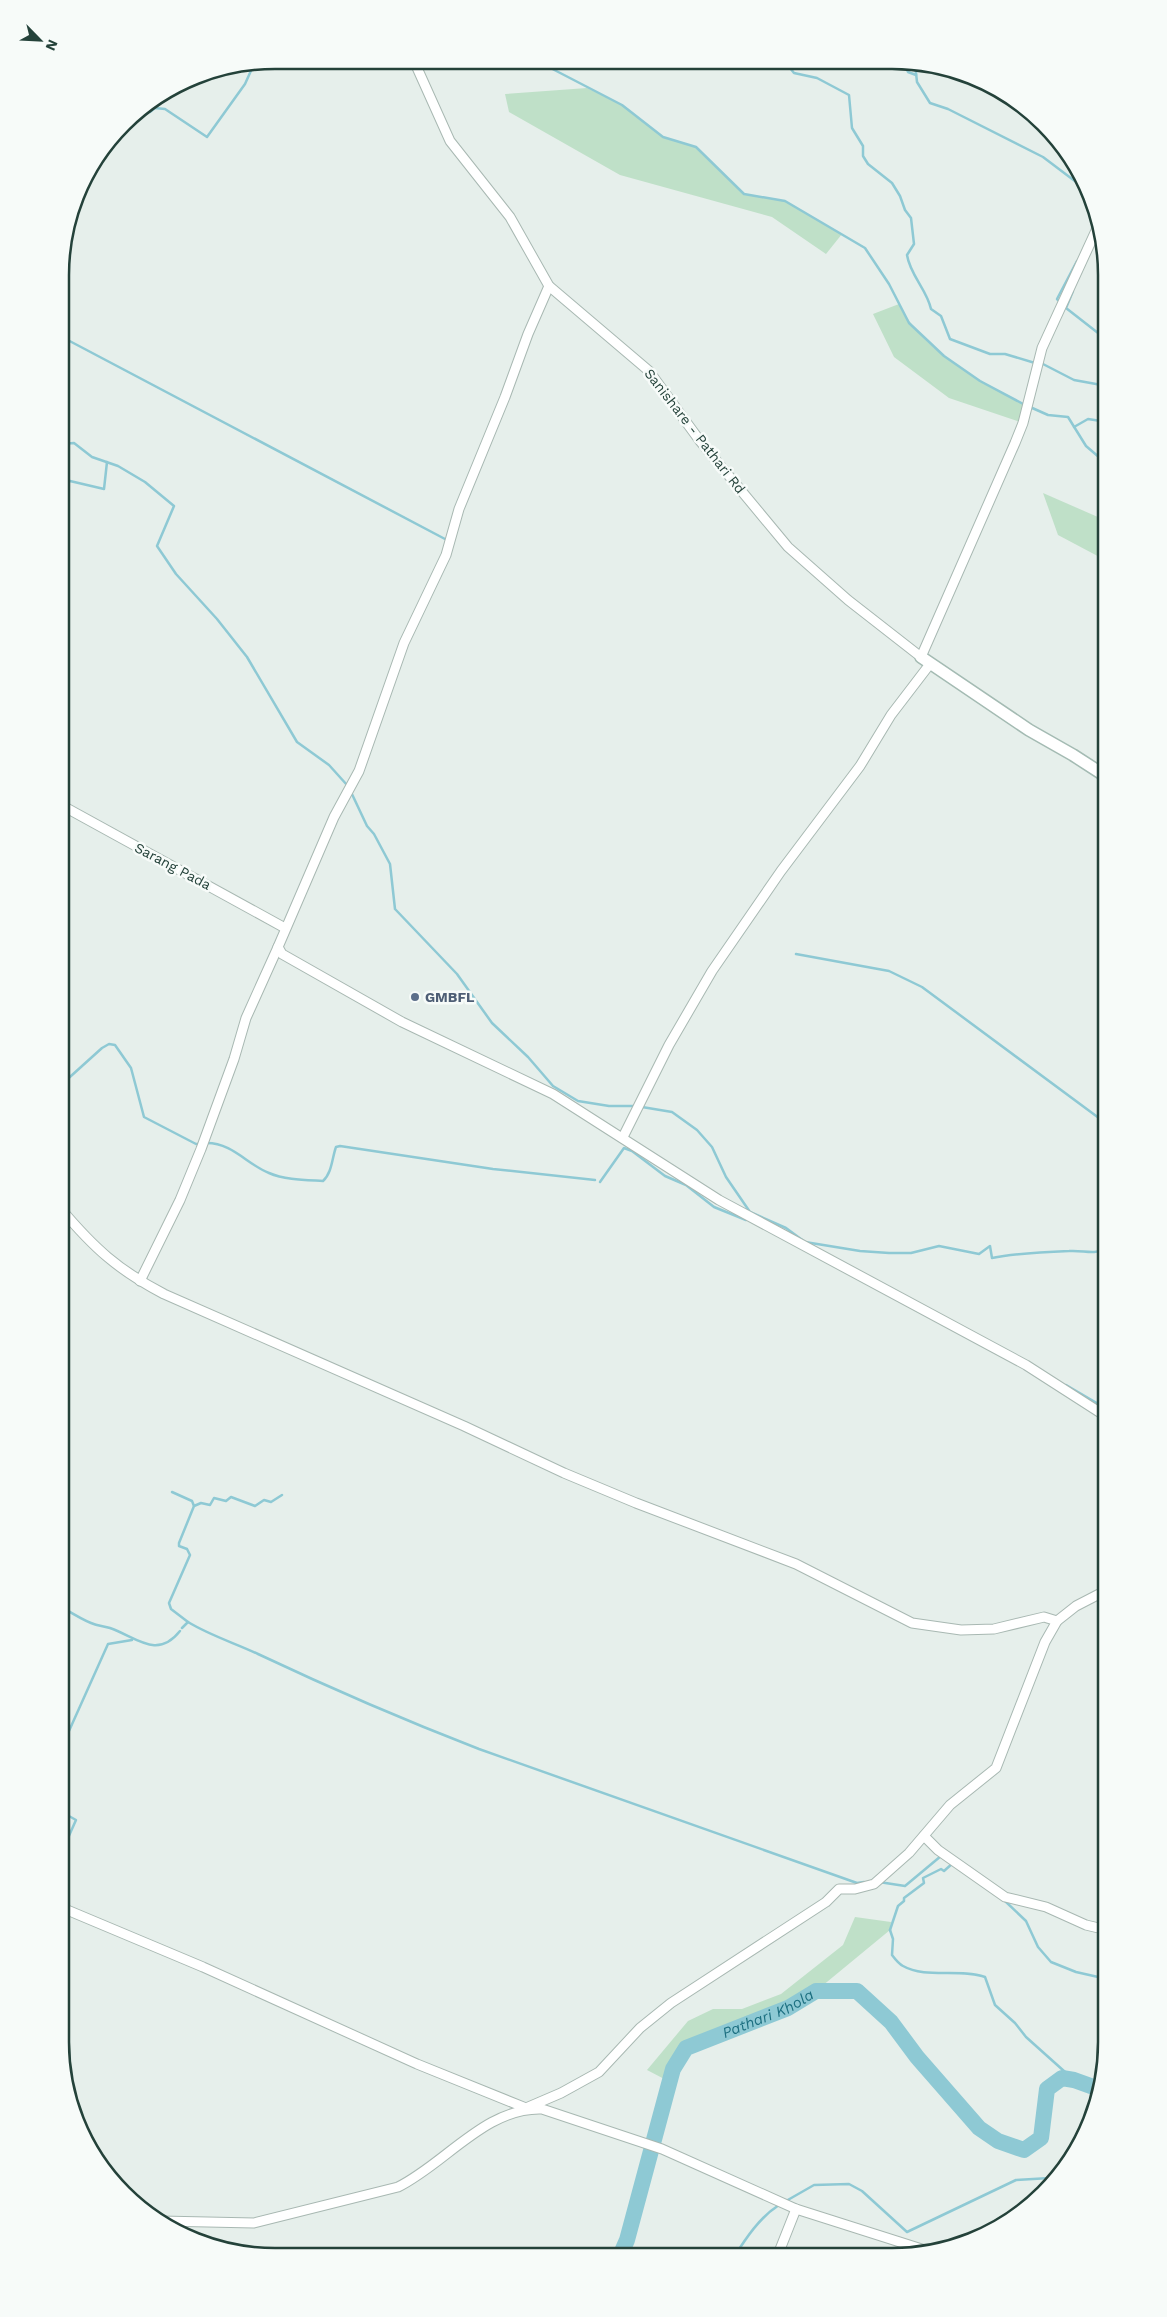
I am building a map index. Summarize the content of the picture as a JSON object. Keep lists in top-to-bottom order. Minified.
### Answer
{"streets":{"street":["Sanishare - Pathari Rd","Sarang Pada"]},"water":["Pathari Khola"],"places":["GMBFL"],"north":"bottom right"}
